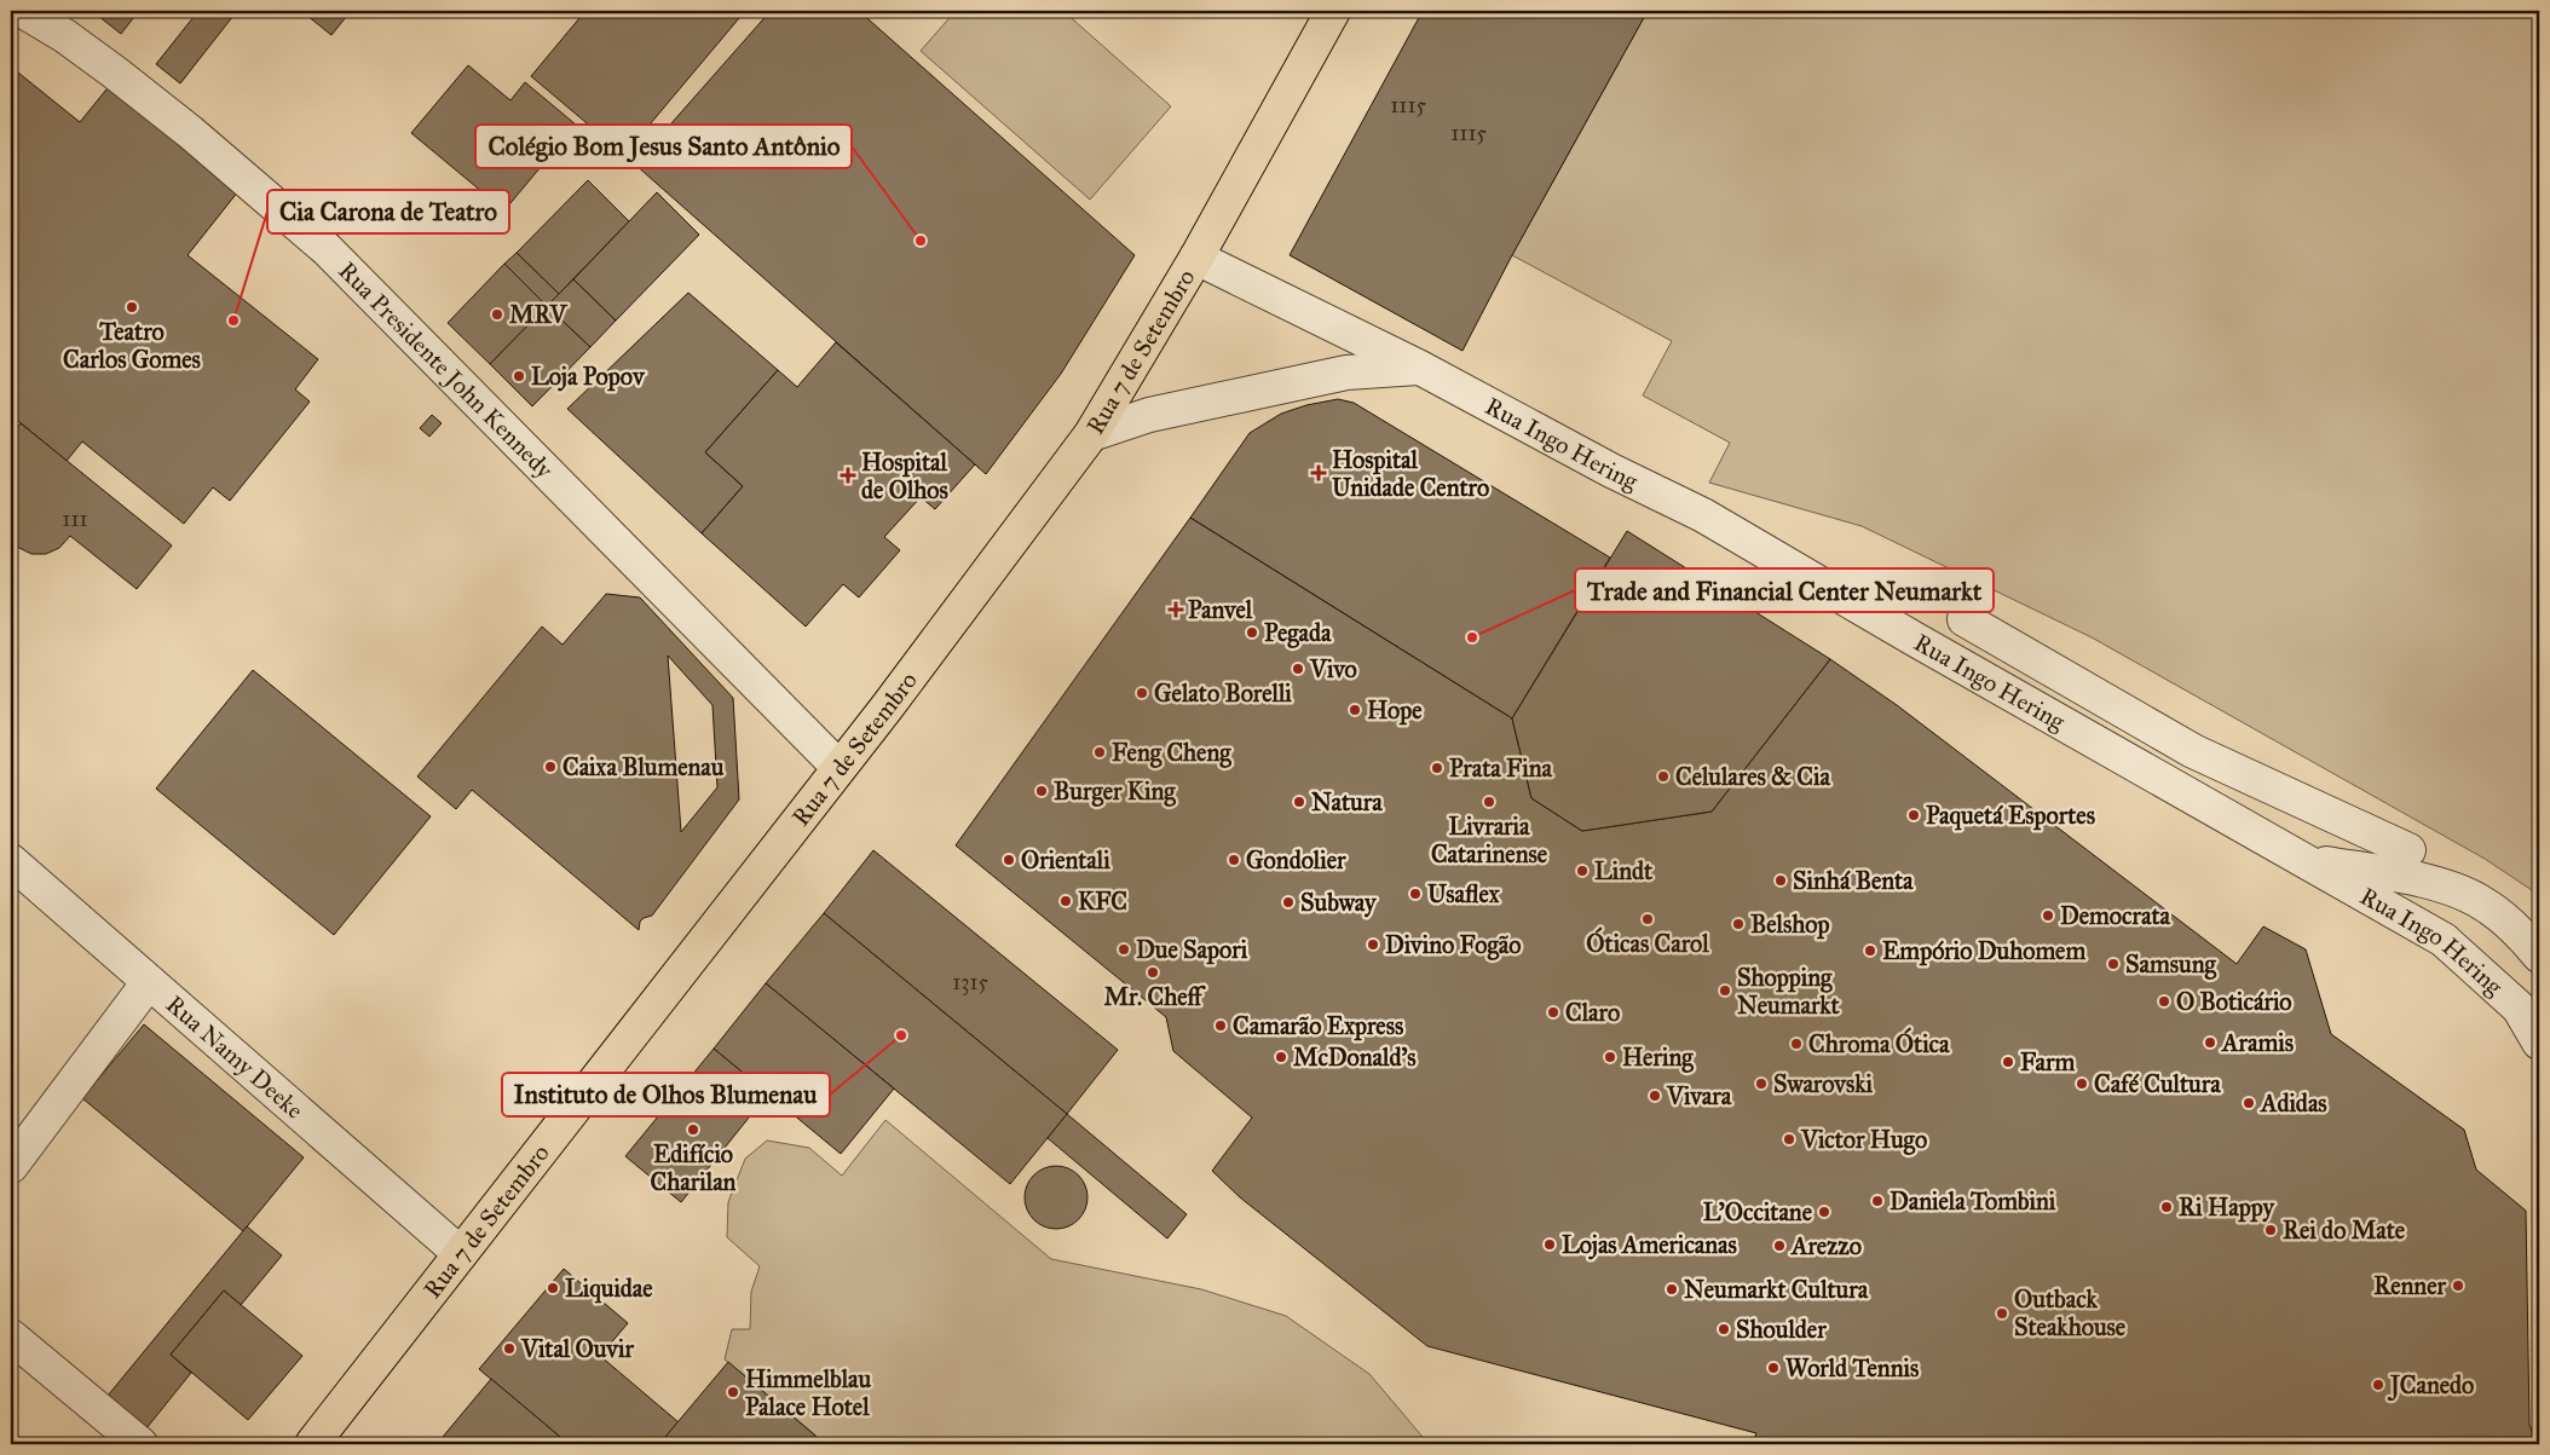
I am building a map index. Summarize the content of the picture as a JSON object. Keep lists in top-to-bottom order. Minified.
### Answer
{"streets":{"main road":["Rua 7 de Setembro"],"street":["Rua Presidente John Kennedy","Rua Ingo Hering","Rua Namy Deeke"]},"crossings":[["Rua 7 de Setembro","Rua Presidente John Kennedy"],["Rua 7 de Setembro","Rua Ingo Hering"],["Rua 7 de Setembro","Rua Namy Deeke"]],"places":{"other":["Colégio Bom Jesus Santo Antônio","Teatro Carlos Gomes","MRV","Cia Carona de Teatro","Loja Popov","Pegada","Trade and Financial Center Neumarkt","Vivo","Gelato Borelli","Hope","Feng Cheng","Caixa Blumenau","Prata Fina","Celulares & Cia","Burger King","Natura","Livraria Catarinense","Paquetá Esportes","Orientali","Gondolier","Lindt","Sinhá Benta","Usaflex","KFC","Subway","Democrata","Óticas Carol","Belshop","Divino Fogão","Due Sapori","Empório Duhomem","Samsung","Mr. Cheff","Shopping Neumarkt","O Boticário","Claro","Camarão Express","Instituto de Olhos Blumenau","Aramis","Chroma Ótica","McDonald's","Hering","Farm","Swarovski","Café Cultura","Vivara","Adidas","Edifício Charilan","Victor Hugo","Daniela Tombini","Ri Happy","L'Occitane","Rei do Mate","Lojas Americanas","Arezzo","Renner","Liquidae","Neumarkt Cultura","Outback Steakhouse","Shoulder","Vital Ouvir","World Tennis","JCanedo","Himmelblau Palace Hotel"],"health":["Hospital Unidade Centro","Hospital de Olhos","Panvel"]},"house_numbers":["1115","1115","111","1315"]}
